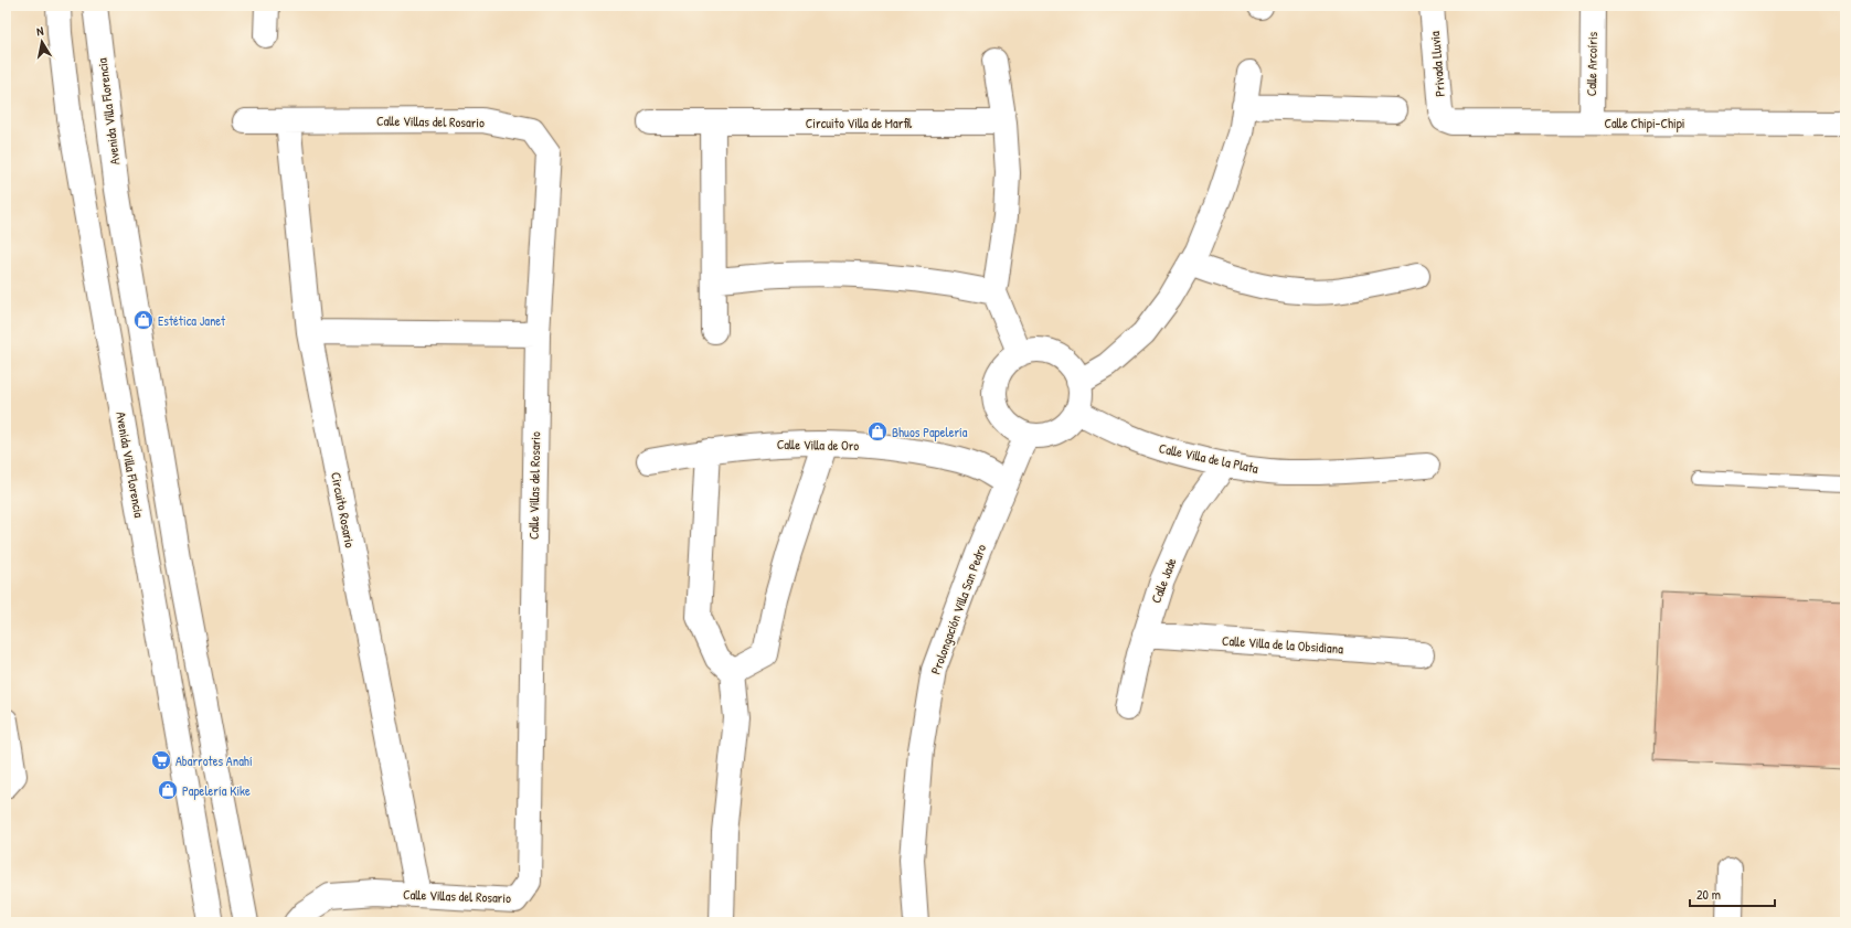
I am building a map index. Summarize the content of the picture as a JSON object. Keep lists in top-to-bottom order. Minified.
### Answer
{"streets":{"street":["Privada Lluvia","Calle Arcoíris","Avenida Villa Florencia","Calle Villas del Rosario","Circuito Villa de Marfil","Calle Chipi-Chipi","Calle Villa de Oro","Calle Villa de la Plata","Circuito Rosario","Calle Jade","Prolongación Villa San Pedro","Calle Villa de la Obsidiana"]},"crossings":[["Privada Lluvia","Calle Chipi-Chipi"],["Calle Arcoíris","Calle Chipi-Chipi"],["Calle Villas del Rosario","Circuito Rosario"],["Calle Villa de Oro","Prolongación Villa San Pedro"],["Calle Villa de la Plata","Calle Jade"],["Calle Villa de la Plata","Prolongación Villa San Pedro"],["Calle Jade","Calle Villa de la Obsidiana"]],"places":{"shop":["Estética Janet","Bhuos Papelería","Papelería Kike"],"supermarket":["Abarrotes Anahí"]},"scale_bar":"20 m","north":"top"}
